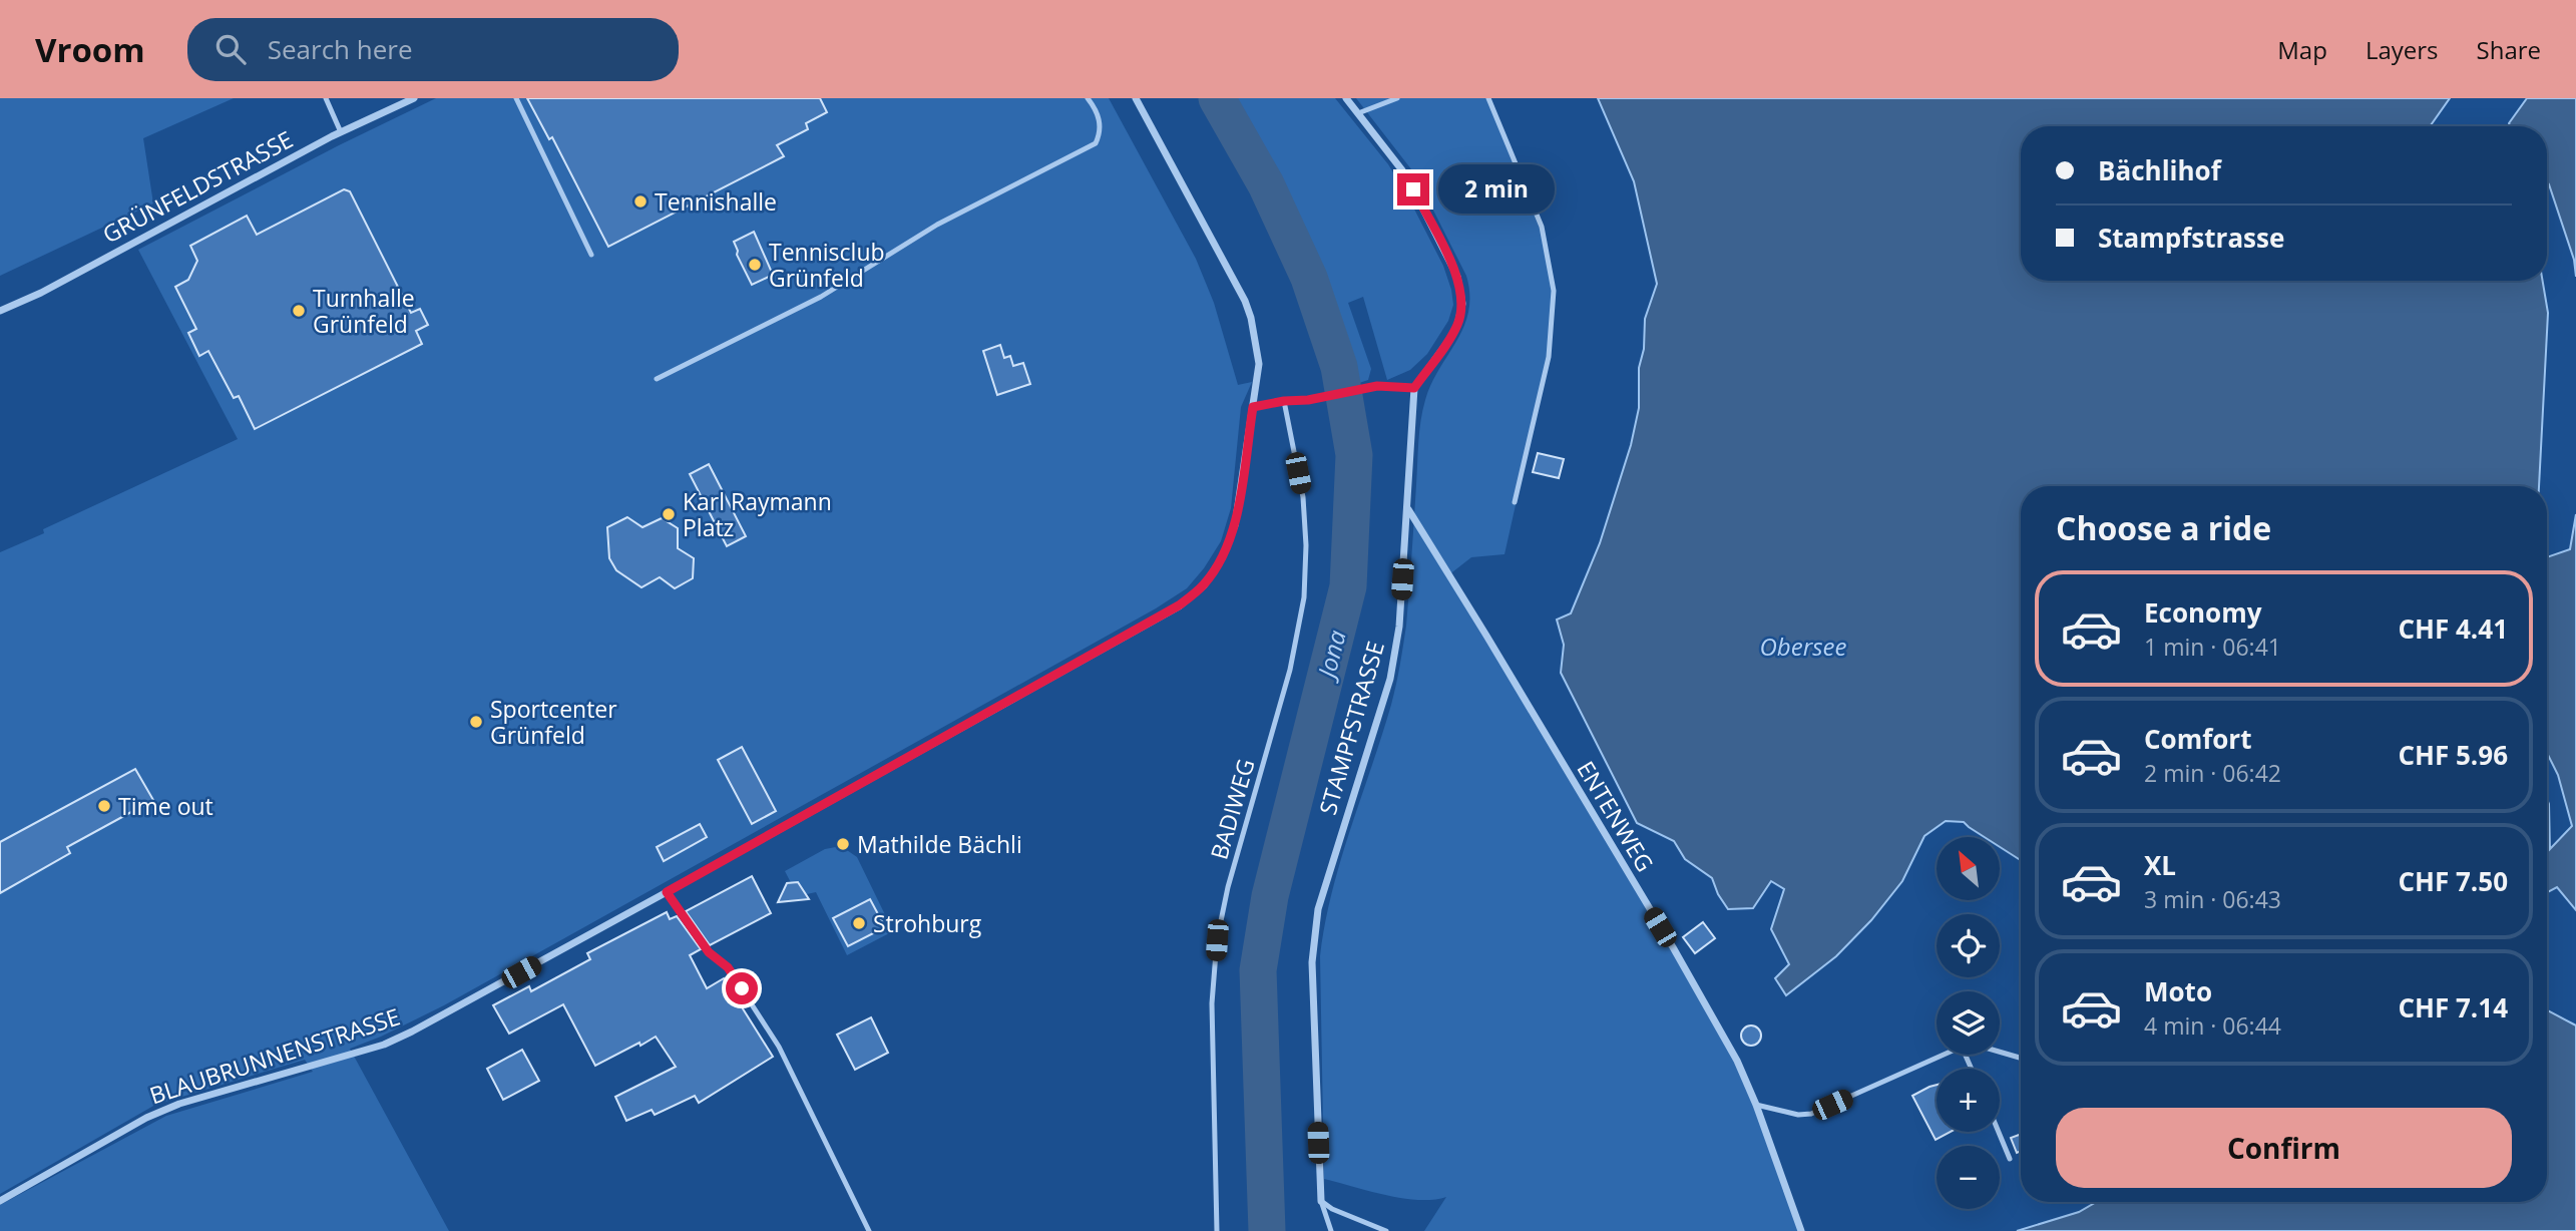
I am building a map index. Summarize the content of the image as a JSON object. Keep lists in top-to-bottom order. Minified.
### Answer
{"streets":{"street":["GRÜNFELDSTRASSE","STAMPFSTRASSE","ENTENWEG","BLAUBRUNNENSTRASSE"],"lane":["BADIWEG"]},"crossings":[["STAMPFSTRASSE","ENTENWEG"]],"water":["Obersee","Jona"],"places":["Tennishalle","Tennisclub Grünfeld","Turnhalle Grünfeld","Karl Raymann Platz","Sportcenter Grünfeld","Time out","Mathilde Bächli","Strohburg"],"north":"top left","page":{"header":"Vroom","search":"Search here","nav":["Map","Layers","Share"],"banner":["Bächlihof","Stampfstrasse"],"bubble":"2 min","heading":"Choose a ride","list":[{"name":"Economy","note":"1 min · 06:41","value":"CHF 4.41"},{"name":"Comfort","note":"2 min · 06:42","value":"CHF 5.96"},{"name":"XL","note":"3 min · 06:43","value":"CHF 7.50"},{"name":"Moto","note":"4 min · 06:44","value":"CHF 7.14"}],"map_buttons":["+","−"],"buttons":"Confirm"}}
